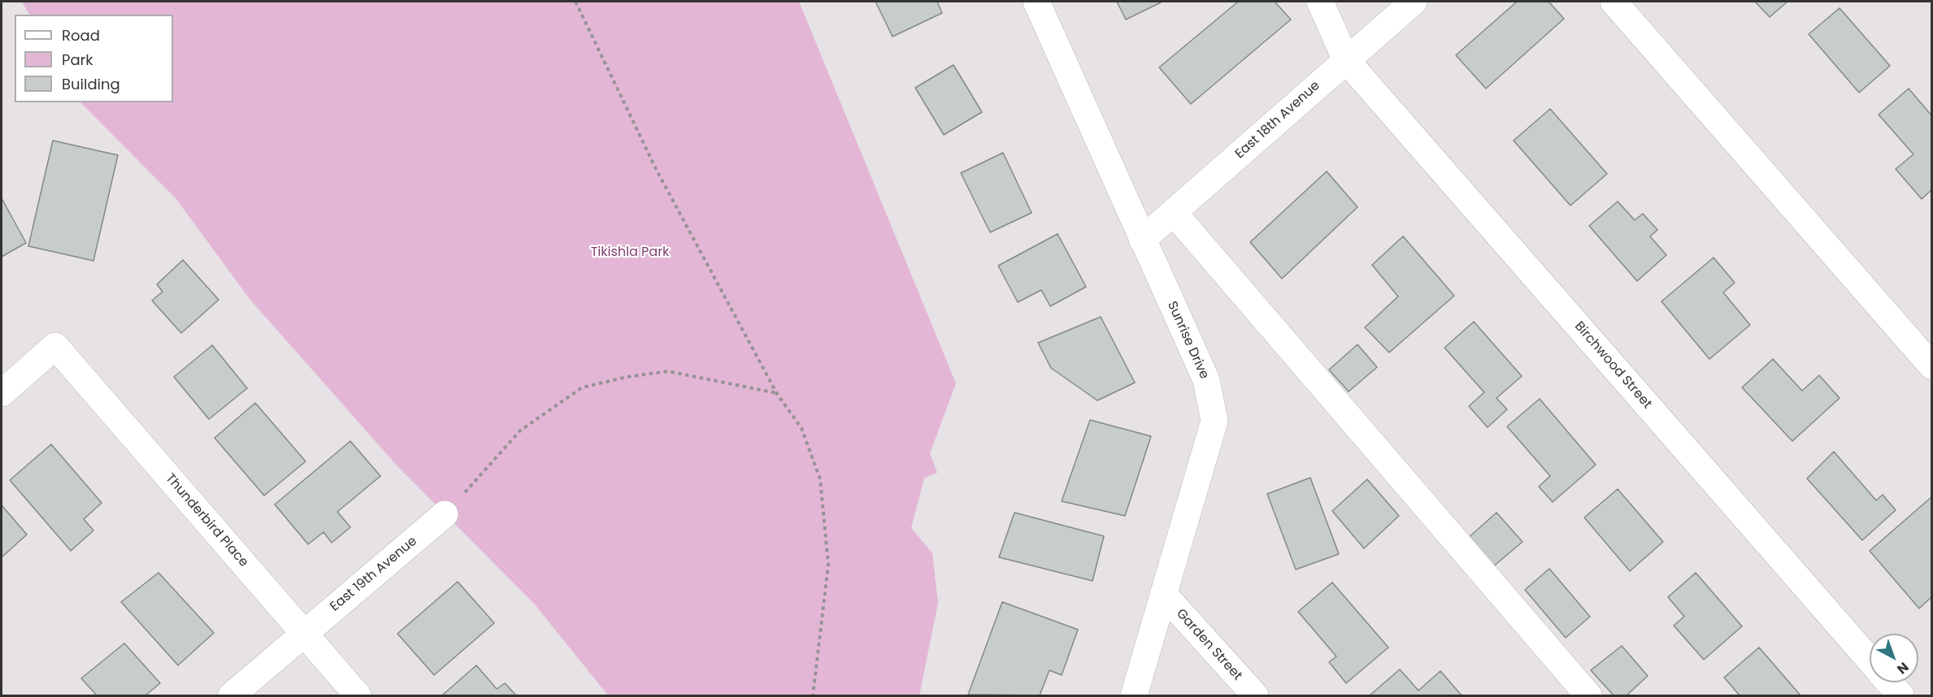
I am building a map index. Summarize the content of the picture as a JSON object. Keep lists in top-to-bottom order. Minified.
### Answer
{"streets":{"street":["East 18th Avenue","Sunrise Drive","Birchwood Street","Thunderbird Place","East 19th Avenue","Garden Street"]},"crossings":[["East 18th Avenue","Sunrise Drive"],["East 18th Avenue","Birchwood Street"],["Sunrise Drive","Garden Street"],["Thunderbird Place","East 19th Avenue"]],"parks":["Tikishla Park"],"legend":["Road","Park","Building"],"north":"bottom right"}
